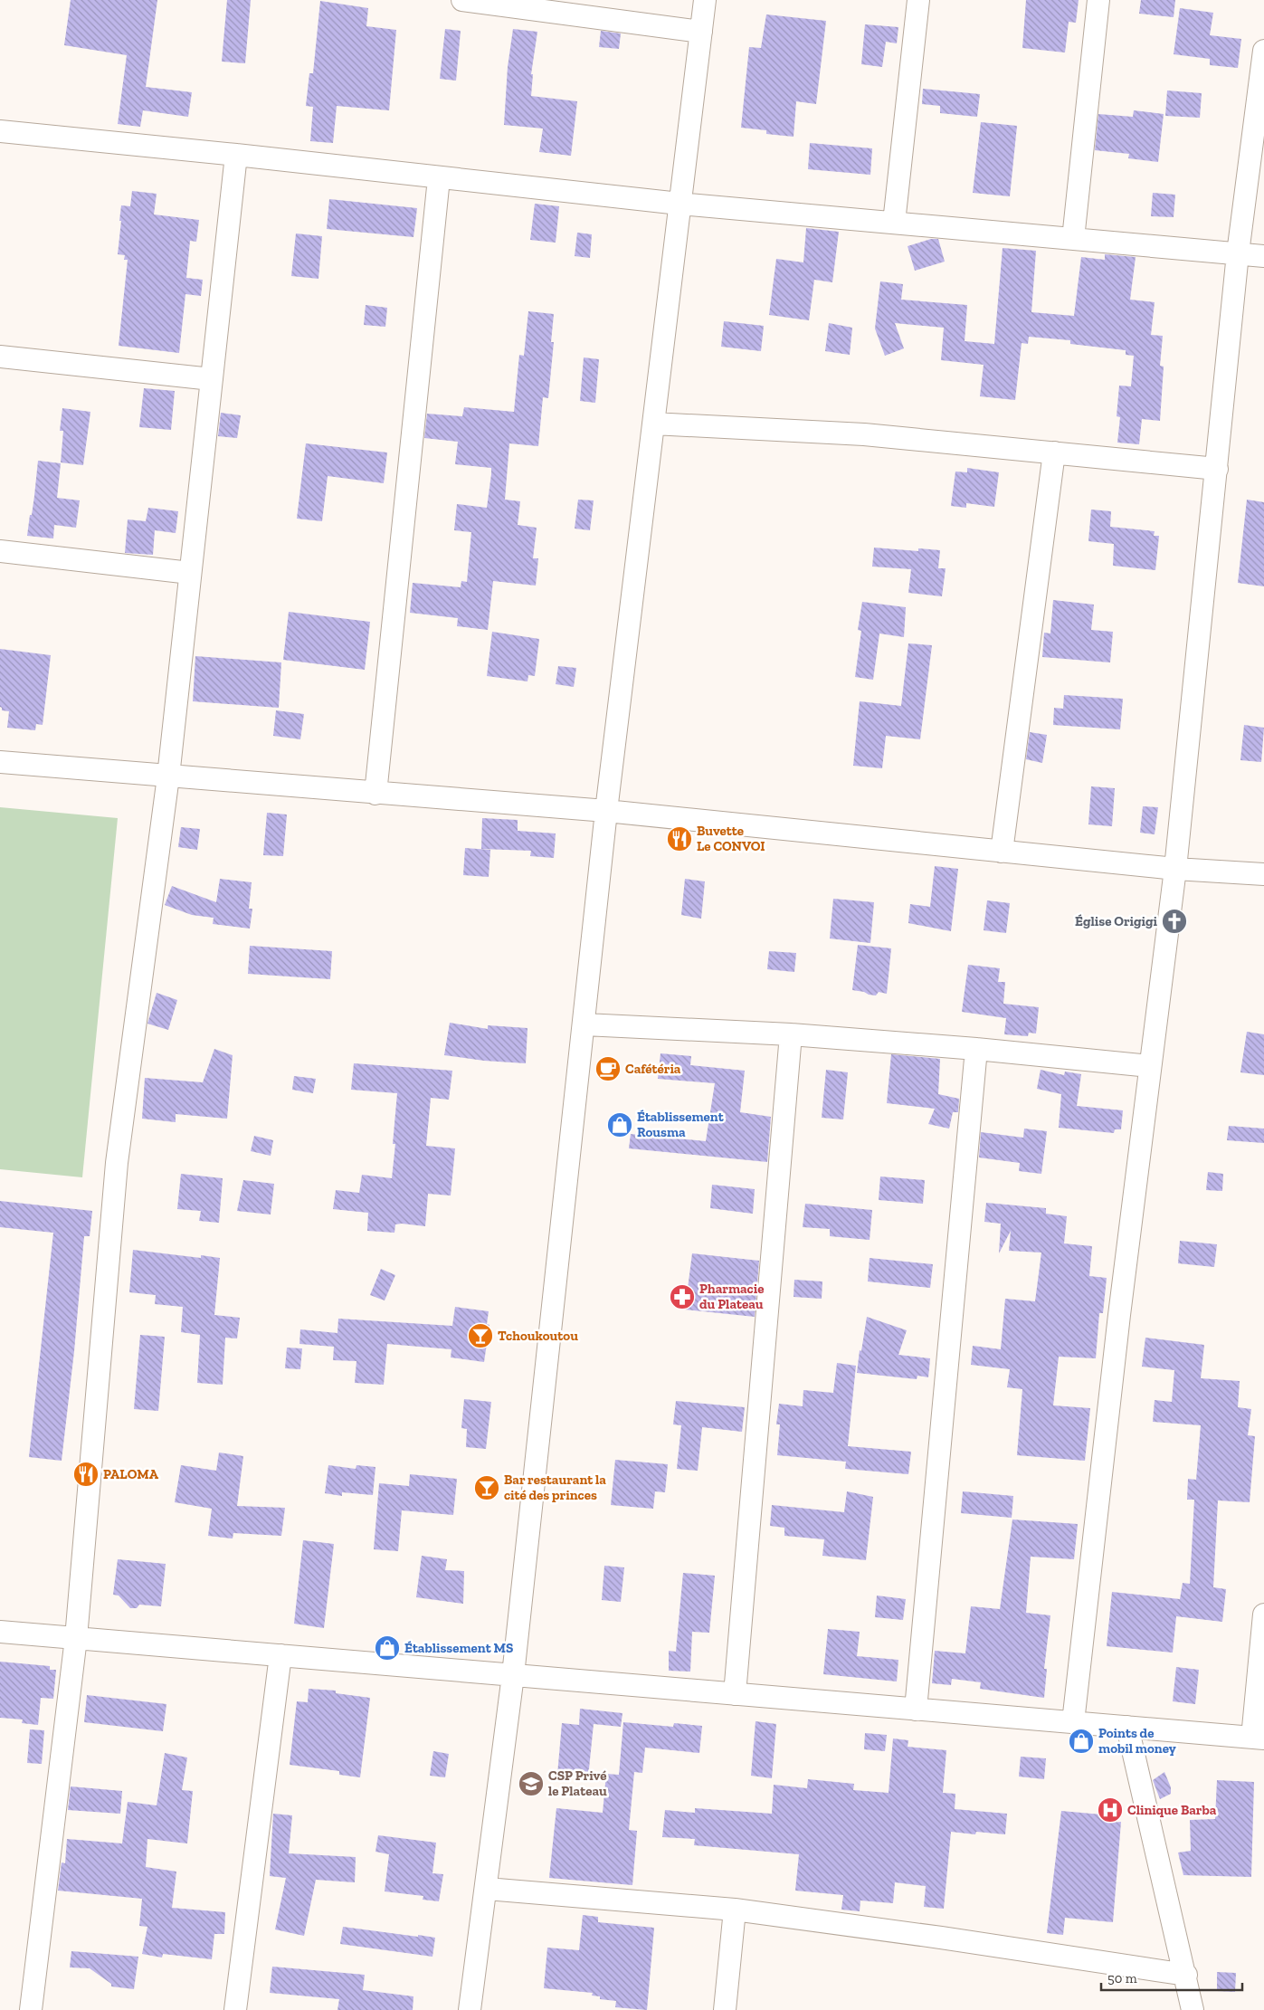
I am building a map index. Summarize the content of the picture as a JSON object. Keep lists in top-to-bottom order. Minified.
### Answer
{"places":{"restaurant":["Buvette Le CONVOI","PALOMA"],"church":["Église Origigi"],"cafe":["Cafétéria"],"shop":["Établissement Rousma","Établissement MS","Points de mobil money"],"pharmacy":["Pharmacie du Plateau"],"bar":["Tchoukoutou","Bar restaurant la cité des princes"],"school or university":["CSP Privé le Plateau"],"hospital":["Clinique Barba"]},"scale_bar":"50 m"}
